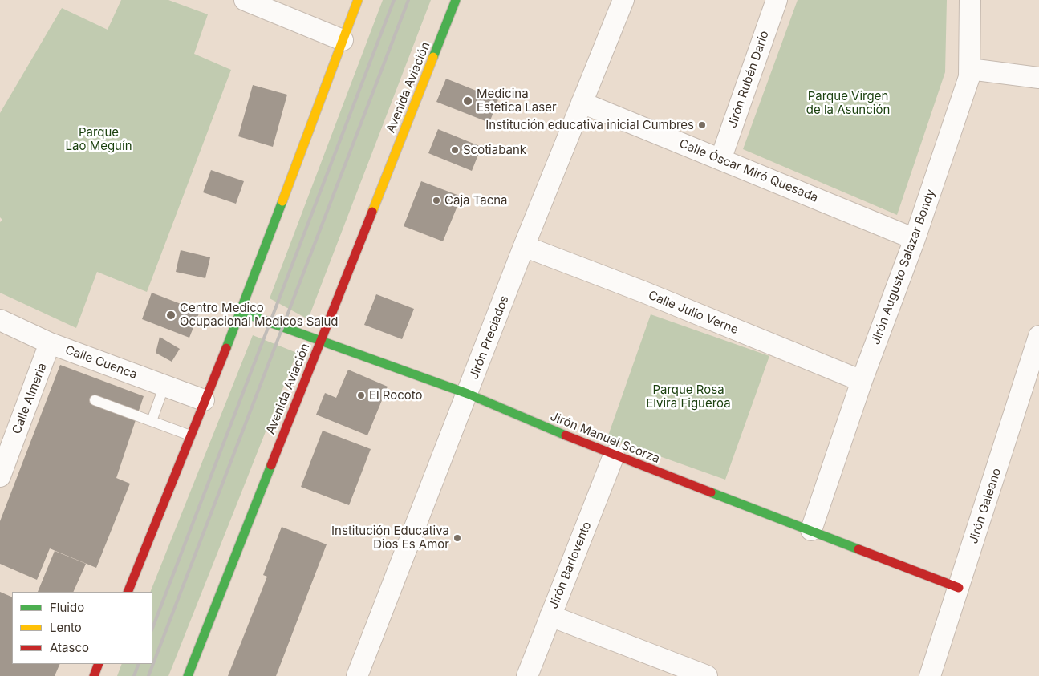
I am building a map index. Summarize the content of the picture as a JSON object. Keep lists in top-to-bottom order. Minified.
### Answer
{"streets":{"main road":["Avenida Aviación","Jirón Manuel Scorza"],"street":["Jirón Rubén Darío","Calle Óscar Miró Quesada","Jirón Augusto Salazar Bondy","Calle Julio Verne","Jirón Preciados","Calle Cuenca","Calle Almeria","Jirón Galeano","Jirón Barlovento"]},"crossings":[["Jirón Rubén Darío","Calle Óscar Miró Quesada"],["Avenida Aviación","Jirón Manuel Scorza"],["Calle Óscar Miró Quesada","Jirón Augusto Salazar Bondy"],["Calle Óscar Miró Quesada","Jirón Preciados"],["Jirón Augusto Salazar Bondy","Calle Julio Verne"],["Jirón Augusto Salazar Bondy","Jirón Manuel Scorza"],["Calle Julio Verne","Jirón Preciados"],["Jirón Preciados","Jirón Manuel Scorza"],["Calle Cuenca","Calle Almeria"],["Jirón Manuel Scorza","Jirón Galeano"],["Jirón Manuel Scorza","Jirón Barlovento"]],"parks":["Parque Virgen de la Asunción","Parque Lao Meguín","Parque Rosa Elvira Figueroa"],"places":["Medicina Estetica Laser","Institución educativa inicial Cumbres","Scotiabank","Caja Tacna","Centro Medico Ocupacional Medicos Salud","El Rocoto","Institución Educativa Dios Es Amor"],"legend":["Fluido","Lento","Atasco"]}
